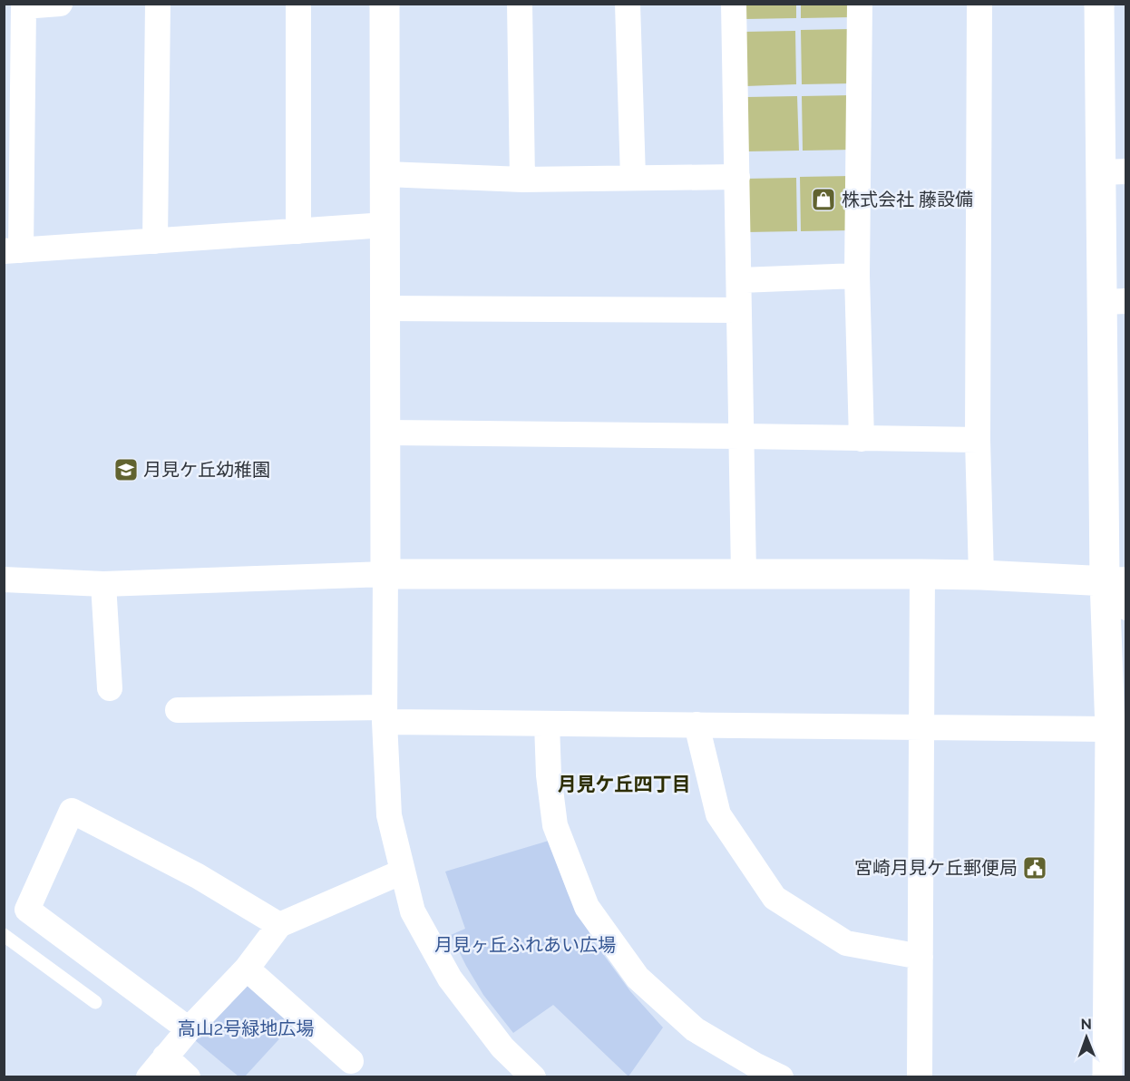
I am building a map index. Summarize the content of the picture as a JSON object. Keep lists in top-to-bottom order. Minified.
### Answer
{"districts":["月見ケ丘四丁目"],"parks":["月見ヶ丘ふれあい広場","高山2号緑地広場"],"places":{"shop":["株式会社 藤設備"],"school or university":["月見ケ丘幼稚園"],"public building":["宮崎月見ケ丘郵便局"]},"north":"top"}
